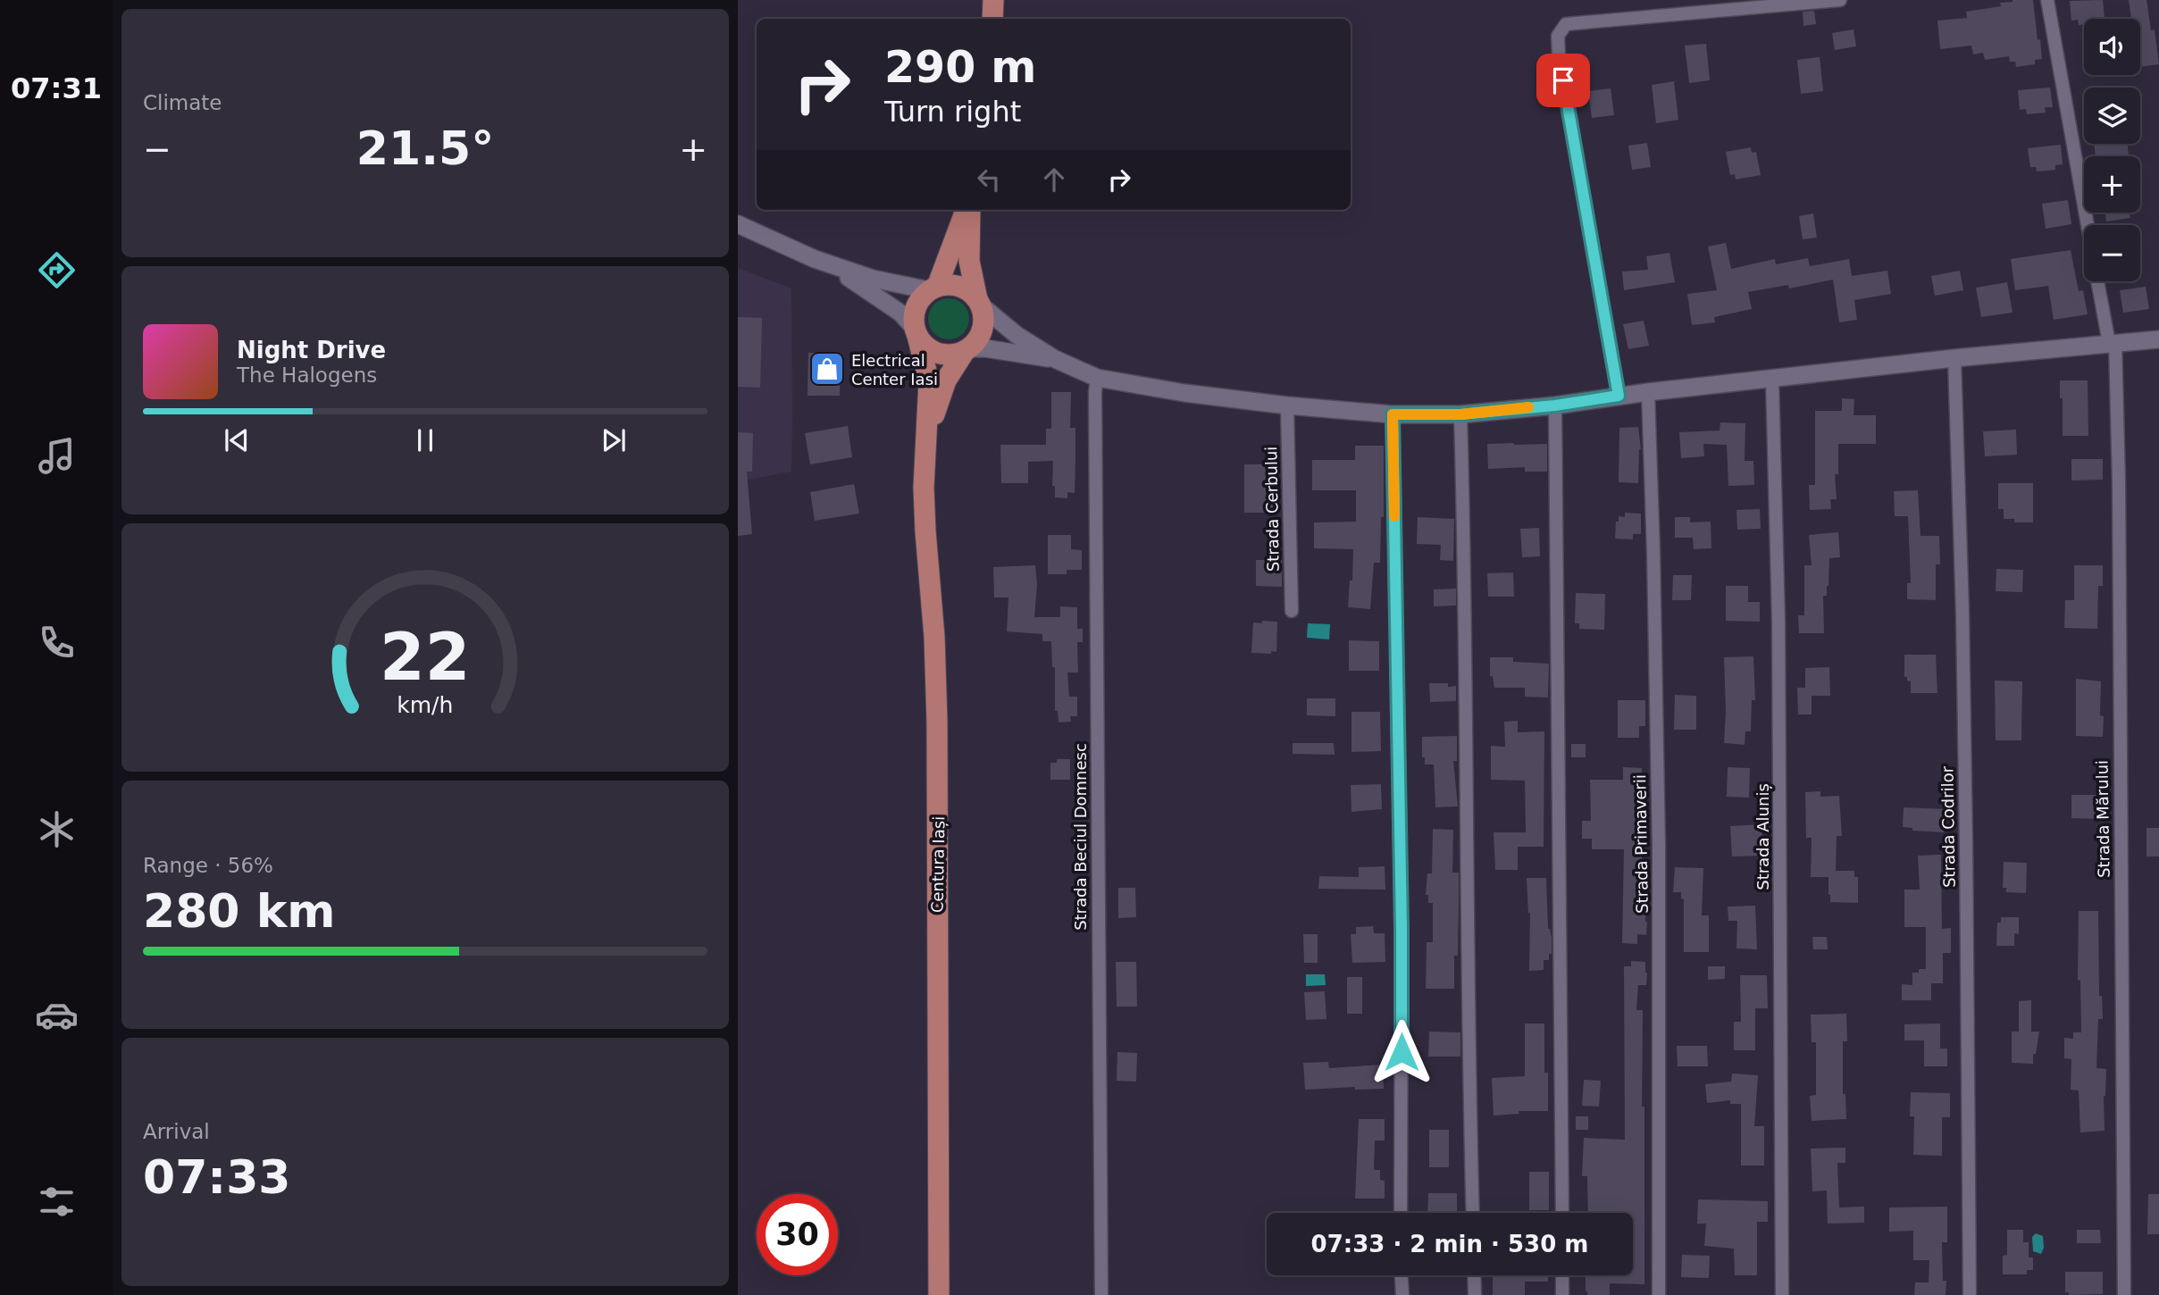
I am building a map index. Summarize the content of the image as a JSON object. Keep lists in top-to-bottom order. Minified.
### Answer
{"streets":{"main road":["Centura Iași"],"street":["Strada Cerbului","Strada Mărului","Strada Codrilor","Strada Beciul Domnesc","Strada Aluniș","Strada Primaverii"]},"places":{"shop":["Electrical Center Iasi"]},"page":{"tabs":"07:31","tile":["Climate",["Range · 56%","280 km"],["Arrival","07:33"]],"map_buttons":["+","−"],"turn":["290 m","Turn right"],"heat":["−","21.5°","+"],"song":["Night Drive","The Halogens"],"limit":"30","trip":"07:33 · 2 min · 530 m","gauge":["22","km/h"]}}
